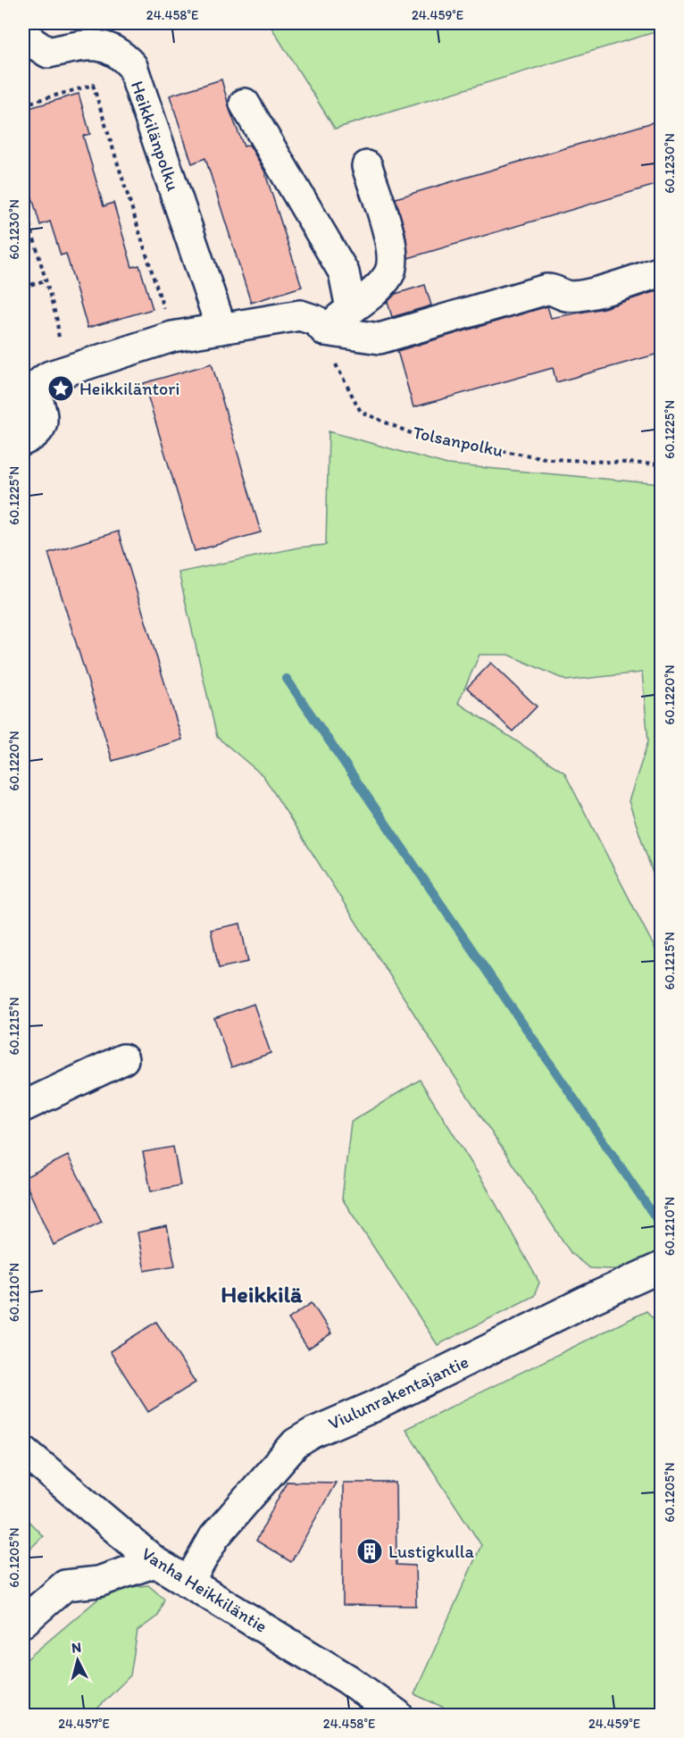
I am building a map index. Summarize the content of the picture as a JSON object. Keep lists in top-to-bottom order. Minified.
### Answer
{"streets":{"street":["Heikkilänpolku","Viulunrakentajantie","Vanha Heikkiläntie"],"path":["Tolsanpolku"]},"crossings":[["Viulunrakentajantie","Vanha Heikkiläntie"]],"districts":["Heikkilä"],"places":{"place":["Heikkiläntori"],"building":["Lustigkulla"]},"north":"top","coordinates":["24.458°E","24.459°E","60.1230°N","60.1225°N","60.1220°N","60.1215°N","60.1210°N","60.1205°N","24.457°E"]}
